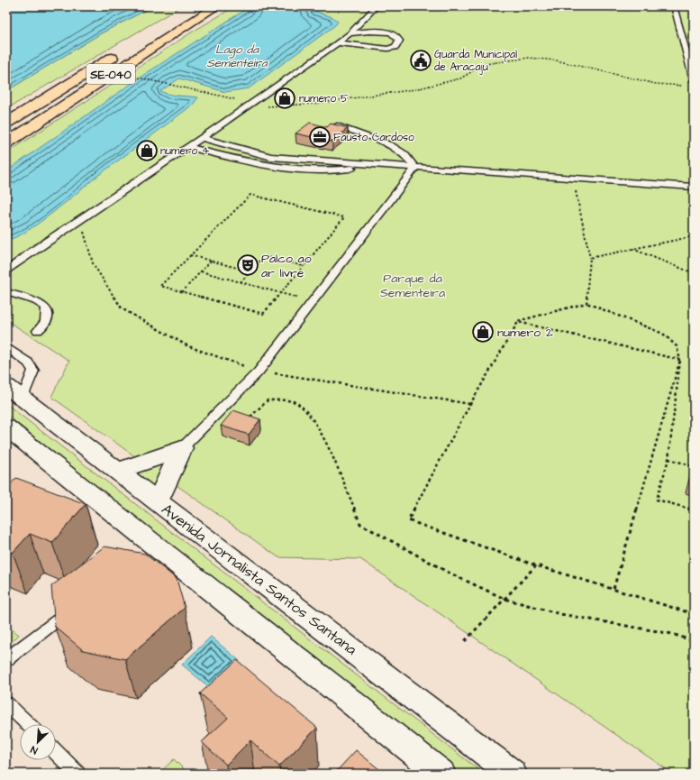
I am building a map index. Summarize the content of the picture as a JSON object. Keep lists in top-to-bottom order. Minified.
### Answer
{"streets":{"main road":["SE-040","Avenida Jornalista Santos Santana"]},"water":["Lago da Sementeira"],"parks":["Parque da Sementeira"],"places":{"public building":["Guarda Municipal de Aracaju"],"shop":["numero 5","numero 4","numero 2"],"office":["Fausto Cardoso"],"theatre":["Palco ao ar livre"]},"north":"bottom left"}
